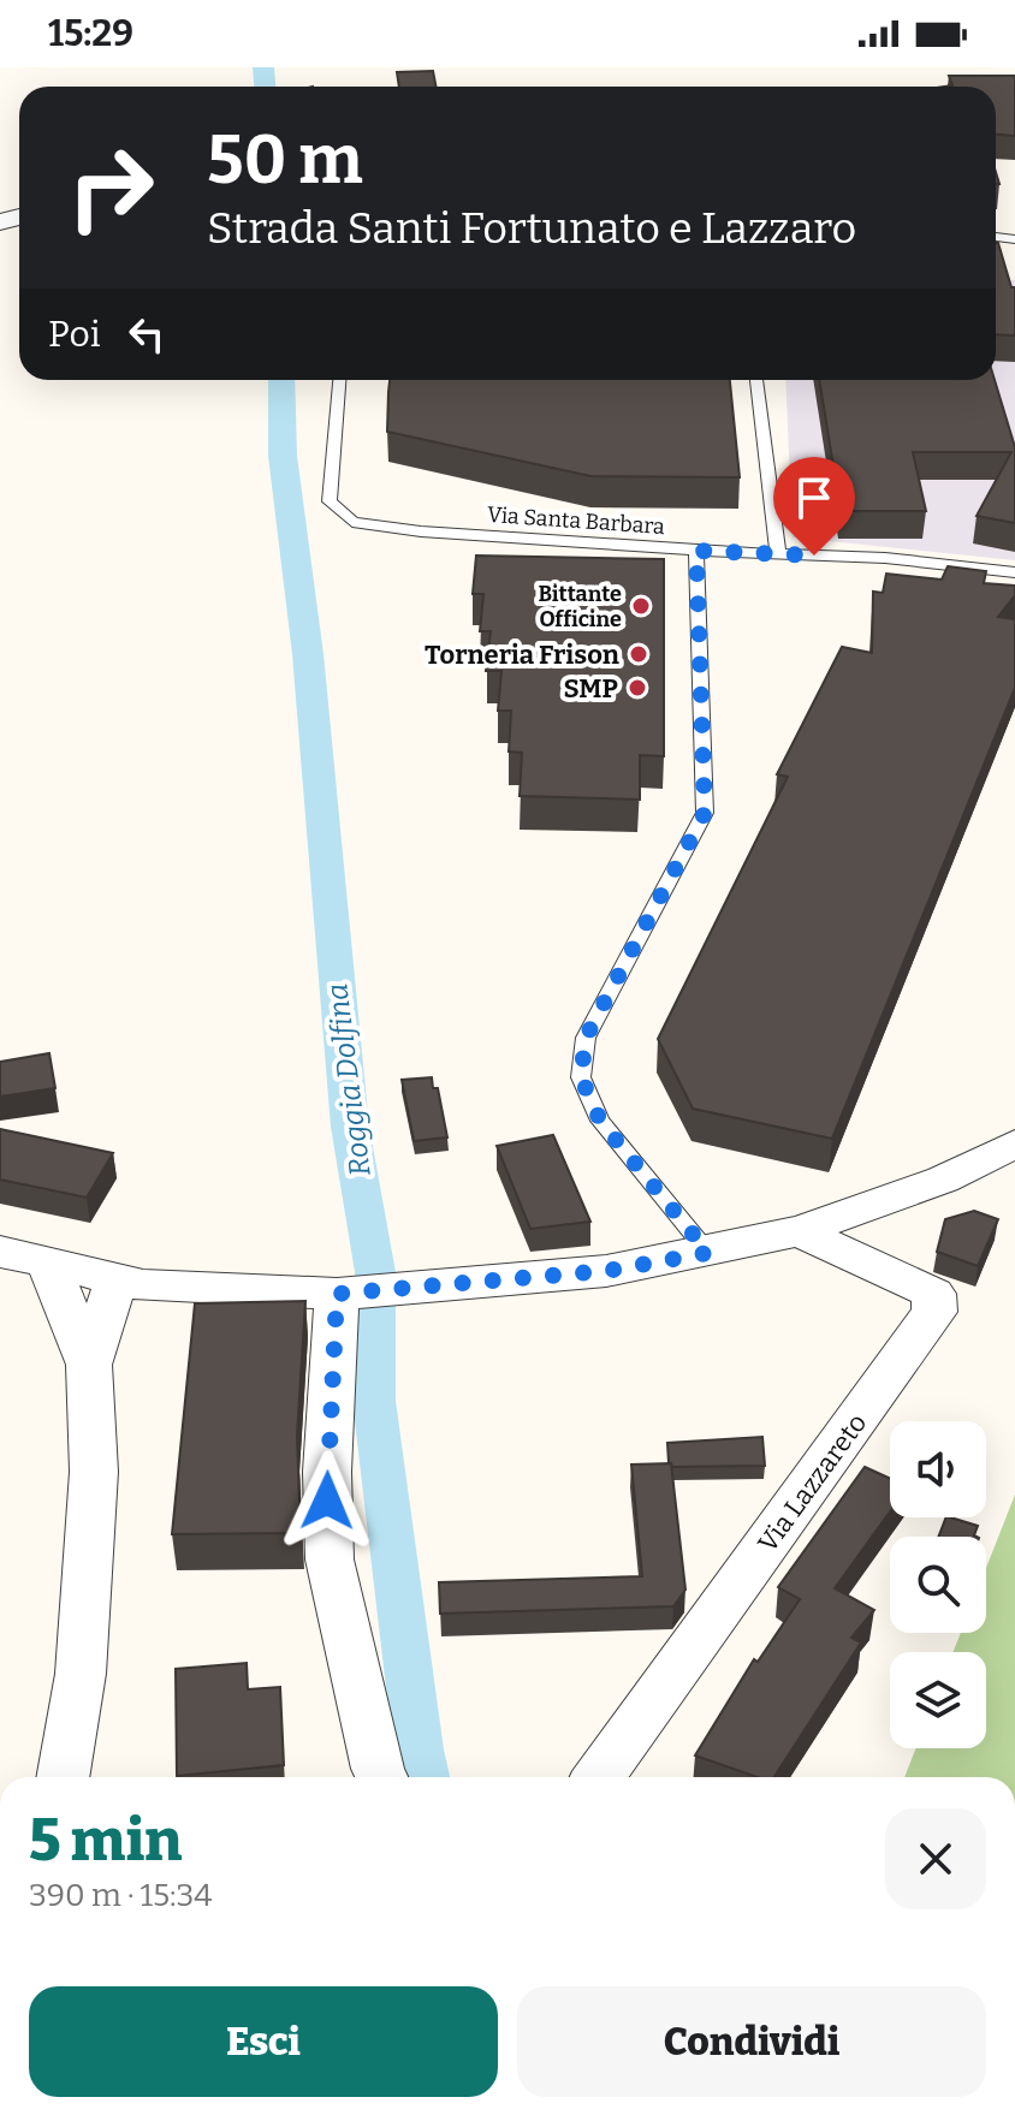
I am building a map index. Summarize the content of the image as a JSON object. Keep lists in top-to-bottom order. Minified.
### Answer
{"streets":{"street":["Via Lazzareto"],"lane":["Via Santa Barbara"]},"water":["Roggia Dolfina"],"places":["Bittante Officine","Torneria Frison","SMP"],"page":{"status":"15:29","turn":["50 m","Strada Santi Fortunato e Lazzaro"],"then":"Poi","heading":["5 min","390 m · 15:34"],"buttons":["Esci","Condividi"]}}
